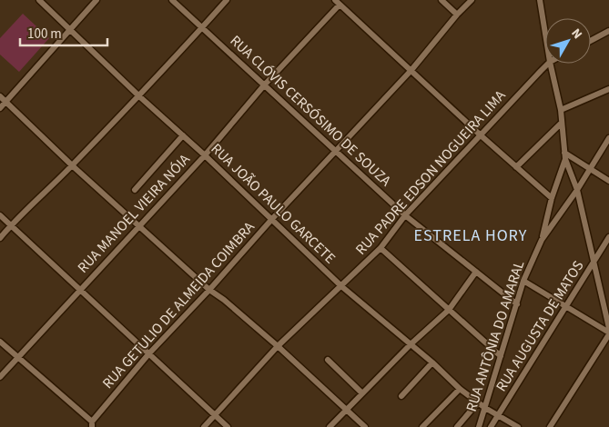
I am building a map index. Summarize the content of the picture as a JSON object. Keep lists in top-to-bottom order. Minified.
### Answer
{"streets":{"street":["RUA CLÓVIS CERSÓSIMO DE SOUZA","RUA PADRE EDSON NOGUEIRA LIMA","RUA JOÃO PAULO GARCETE","RUA MANOEL VIEIRA NÓIA","RUA GETULIO DE ALMEIDA COIMBRA","RUA AUGUSTA DE MATOS","RUA ANTÔNIA DO AMARAL"]},"crossings":[["RUA CLÓVIS CERSÓSIMO DE SOUZA","RUA PADRE EDSON NOGUEIRA LIMA"],["RUA CLÓVIS CERSÓSIMO DE SOUZA","RUA MANOEL VIEIRA NÓIA"],["RUA CLÓVIS CERSÓSIMO DE SOUZA","RUA GETULIO DE ALMEIDA COIMBRA"],["RUA CLÓVIS CERSÓSIMO DE SOUZA","RUA ANTÔNIA DO AMARAL"],["RUA PADRE EDSON NOGUEIRA LIMA","RUA JOÃO PAULO GARCETE"],["RUA JOÃO PAULO GARCETE","RUA MANOEL VIEIRA NÓIA"],["RUA JOÃO PAULO GARCETE","RUA GETULIO DE ALMEIDA COIMBRA"],["RUA JOÃO PAULO GARCETE","RUA AUGUSTA DE MATOS"],["RUA JOÃO PAULO GARCETE","RUA ANTÔNIA DO AMARAL"]],"districts":["ESTRELA HORY"],"scale_bar":"100 m","north":"top right"}
